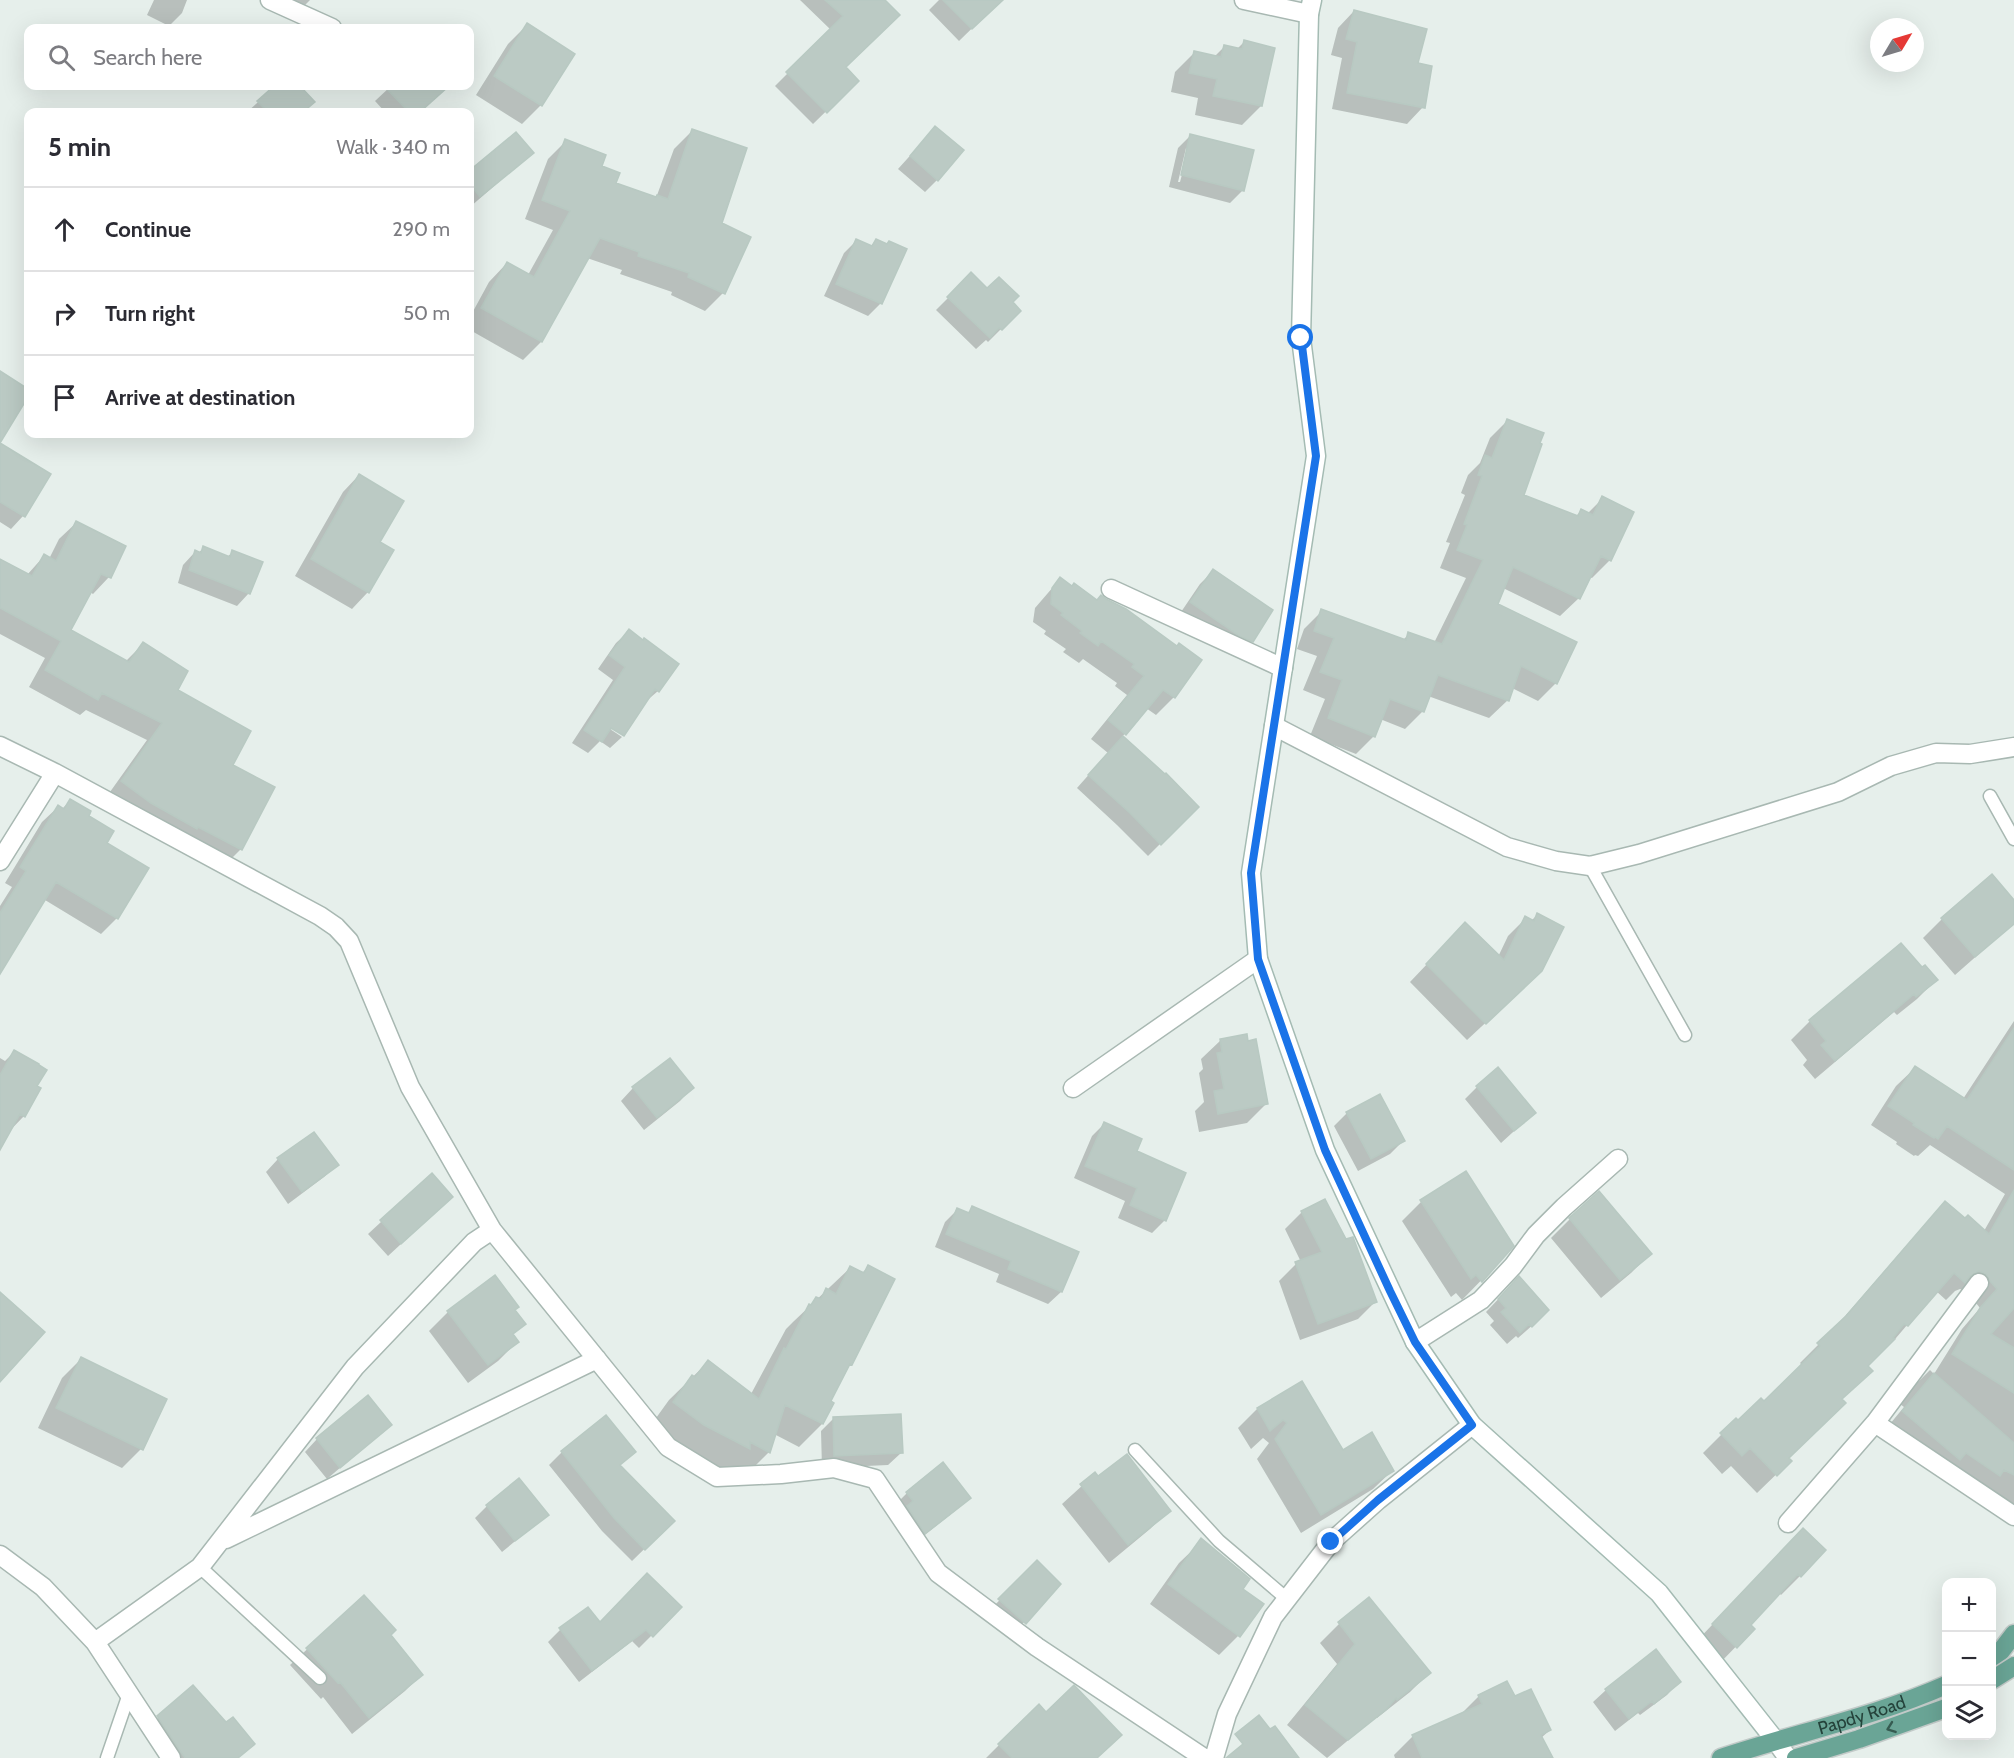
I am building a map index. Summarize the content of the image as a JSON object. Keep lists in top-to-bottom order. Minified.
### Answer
{"streets":{"main road":["Papdy Road"]},"north":"top right","page":{"search":"Search here","heading":["5 min","Walk · 340 m"],"list":[["Continue","290 m"],["Turn right","50 m"],"Arrive at destination"],"map_buttons":["+","−"]}}
